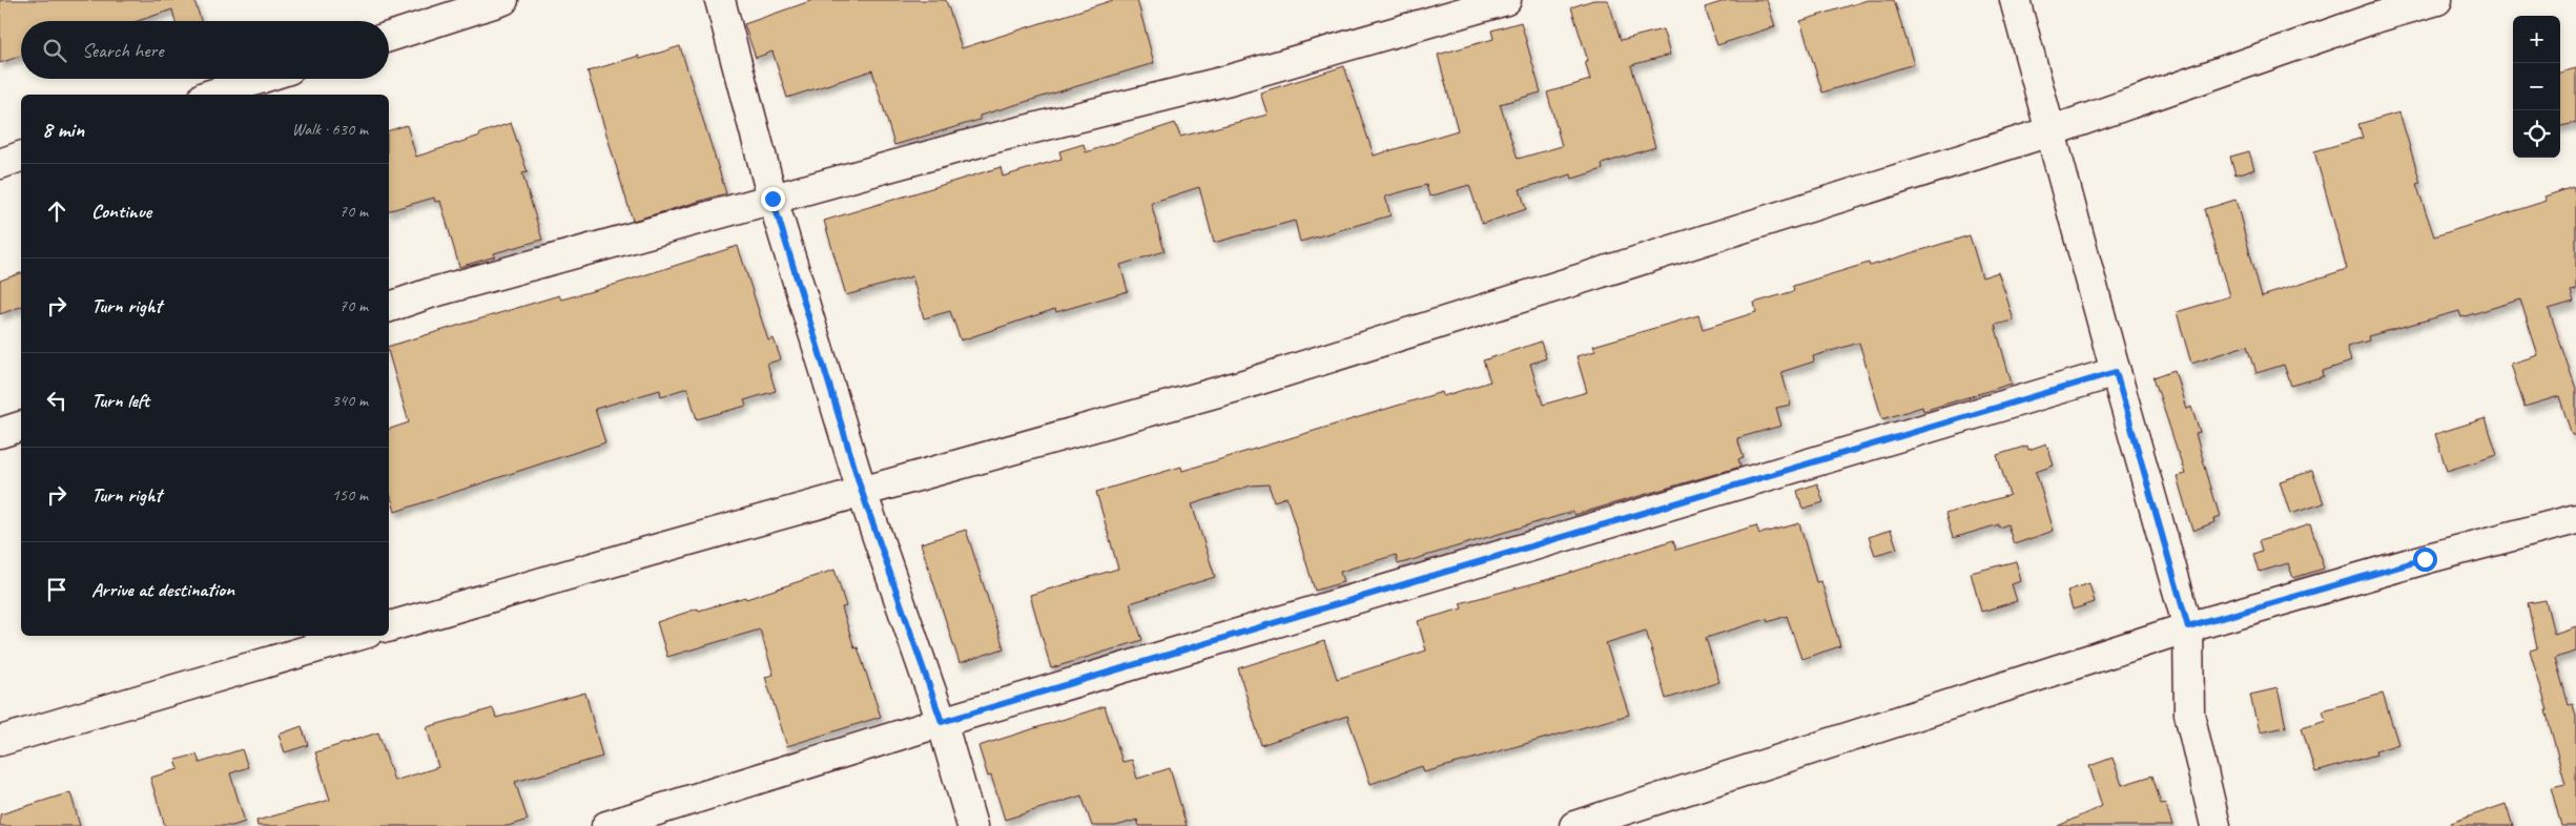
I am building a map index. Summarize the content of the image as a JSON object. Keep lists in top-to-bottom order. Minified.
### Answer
{"page":{"map_buttons":["+","−"],"search":"Search here","heading":["8 min","Walk · 630 m"],"list":[["Continue","70 m"],["Turn right","70 m"],["Turn left","340 m"],["Turn right","150 m"],"Arrive at destination"]}}
